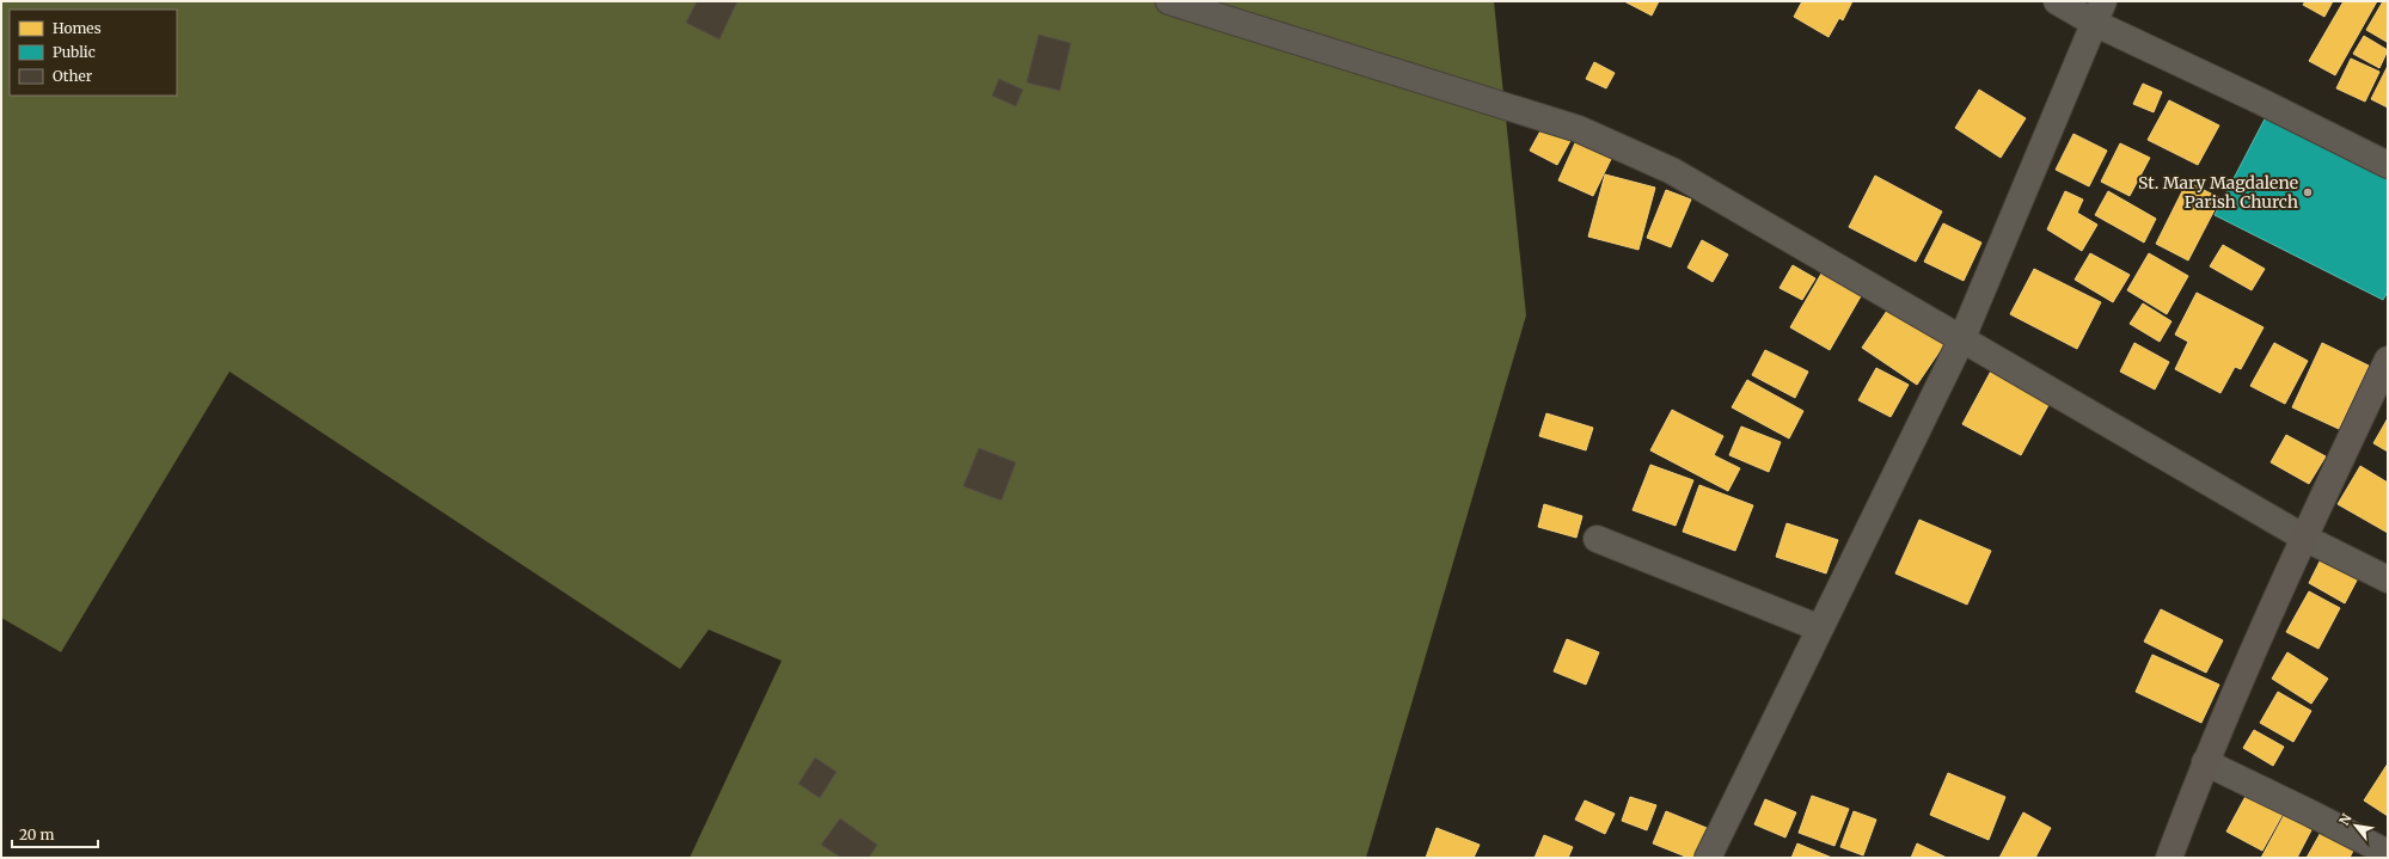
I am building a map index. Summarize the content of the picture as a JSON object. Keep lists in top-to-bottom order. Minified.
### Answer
{"places":["St. Mary Magdalene Parish Church"],"legend":["Homes","Public","Other"],"scale_bar":"20 m","north":"top left"}
